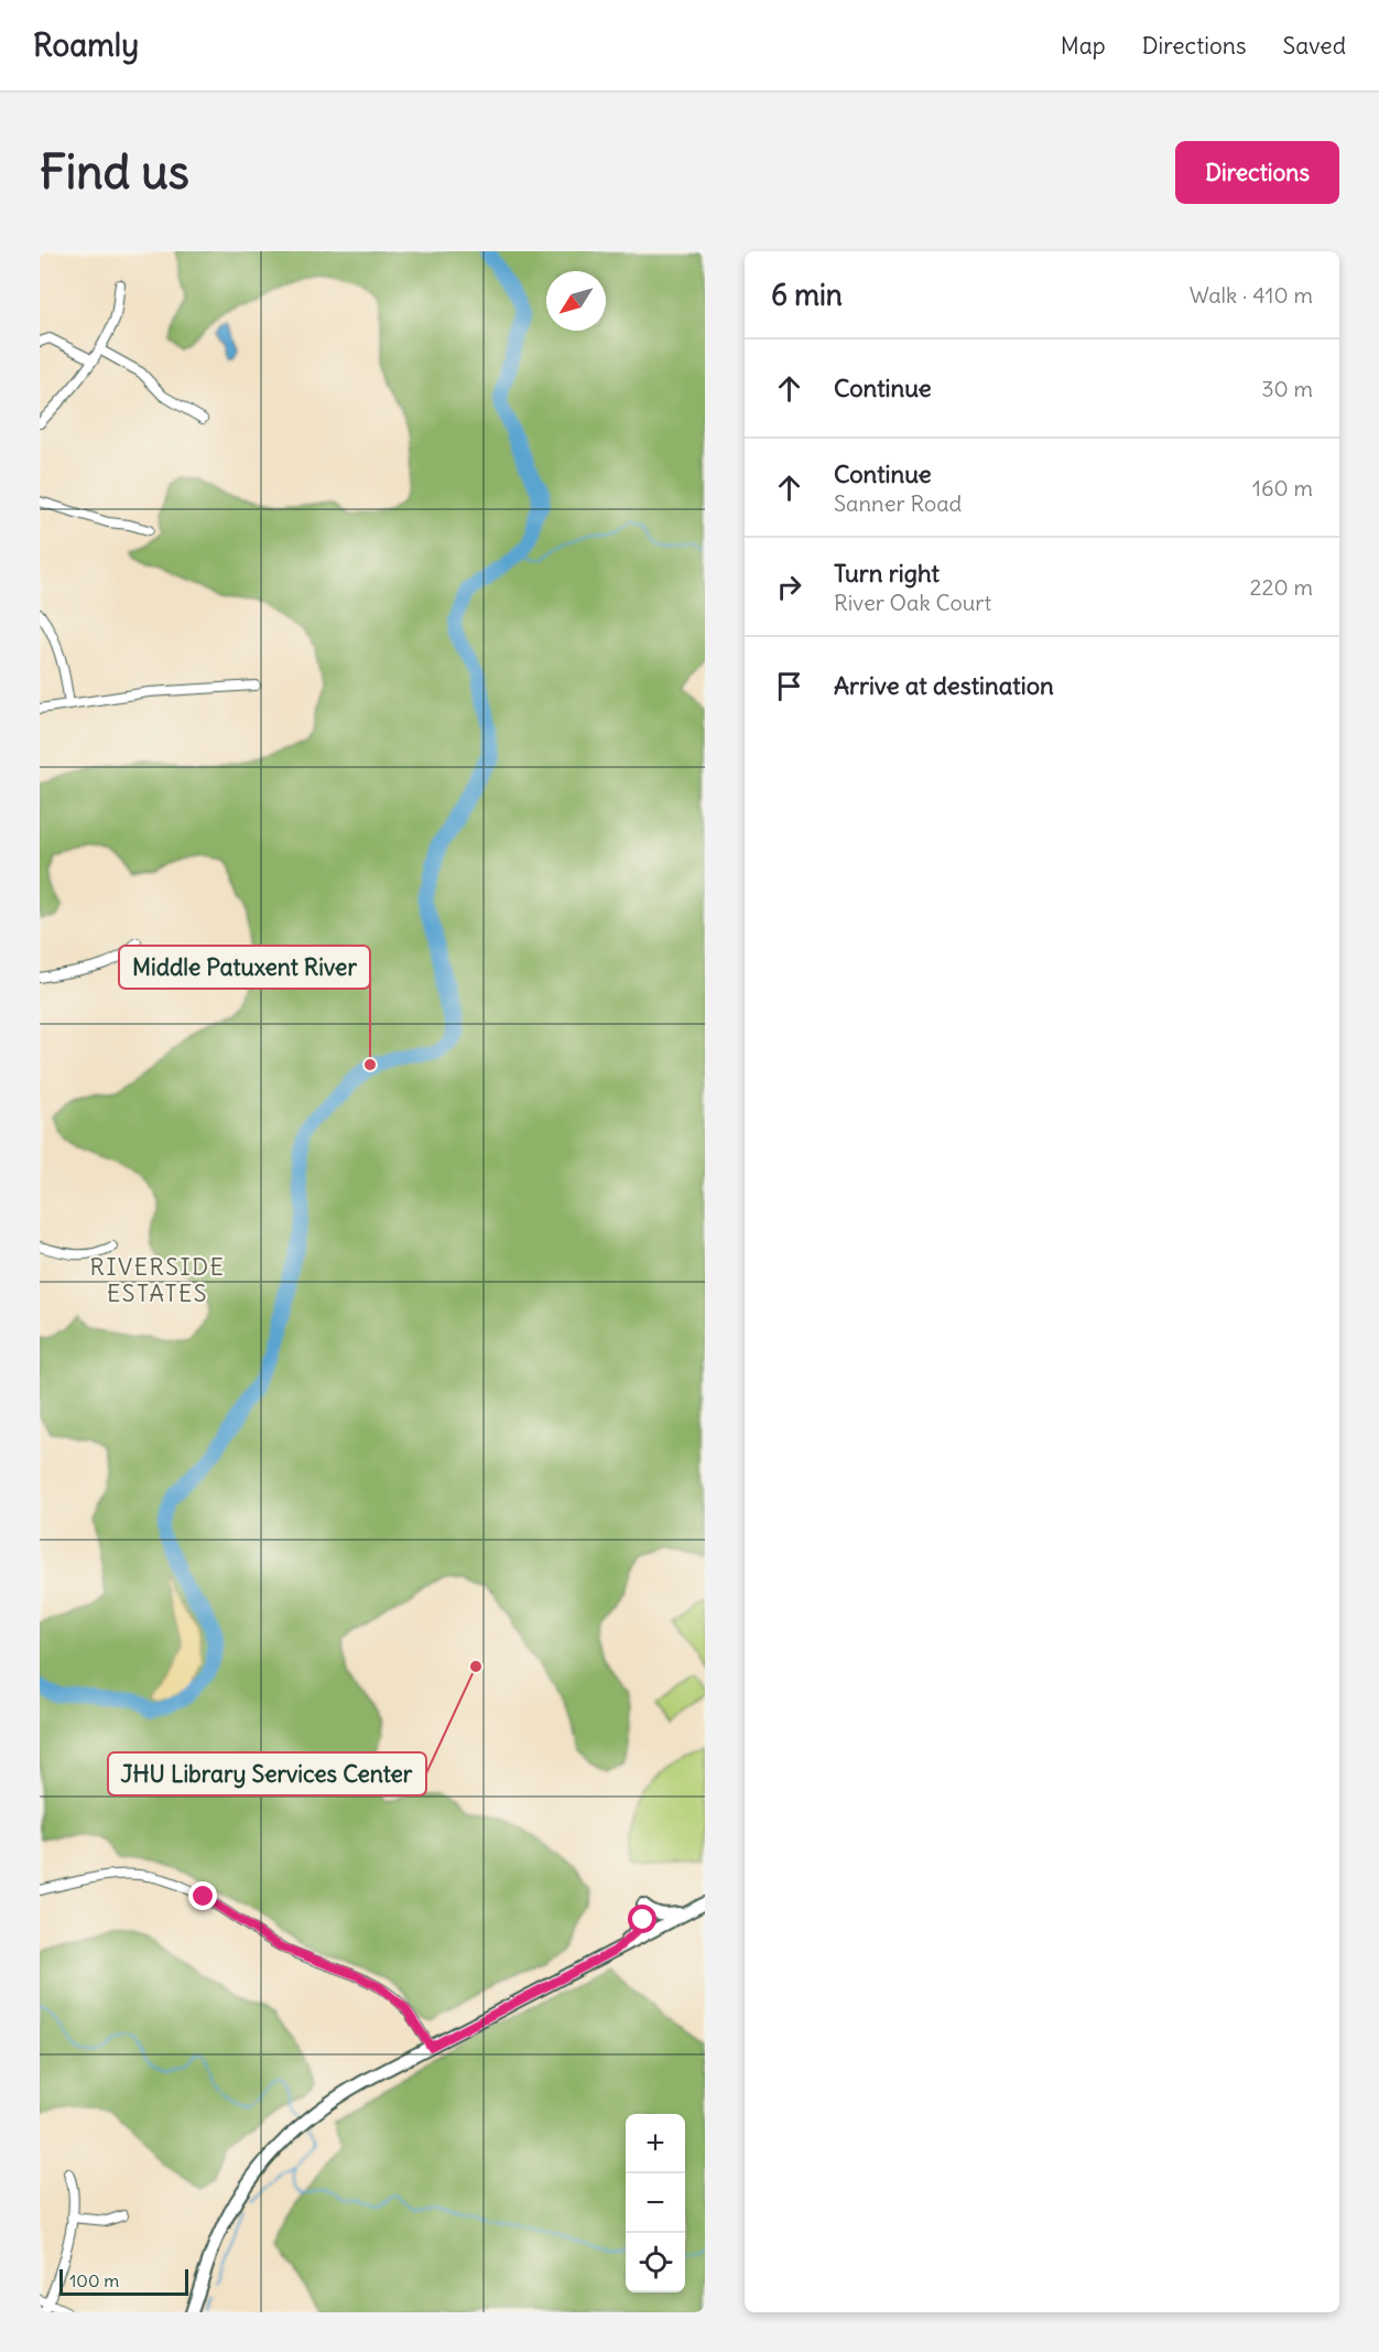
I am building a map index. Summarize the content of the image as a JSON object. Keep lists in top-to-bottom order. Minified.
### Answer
{"districts":["RIVERSIDE ESTATES"],"places":["Middle Patuxent River","JHU Library Services Center"],"scale_bar":"100 m","north":"bottom left","page":{"header":"Roamly","nav":["Map","Directions","Saved"],"buttons":"Directions","title":"Find us","heading":["6 min","Walk · 410 m"],"list":[["Continue","30 m"],["Continue","Sanner Road","160 m"],["Turn right","River Oak Court","220 m"],"Arrive at destination"],"map_buttons":["+","−"],"scale":"100 m"}}
